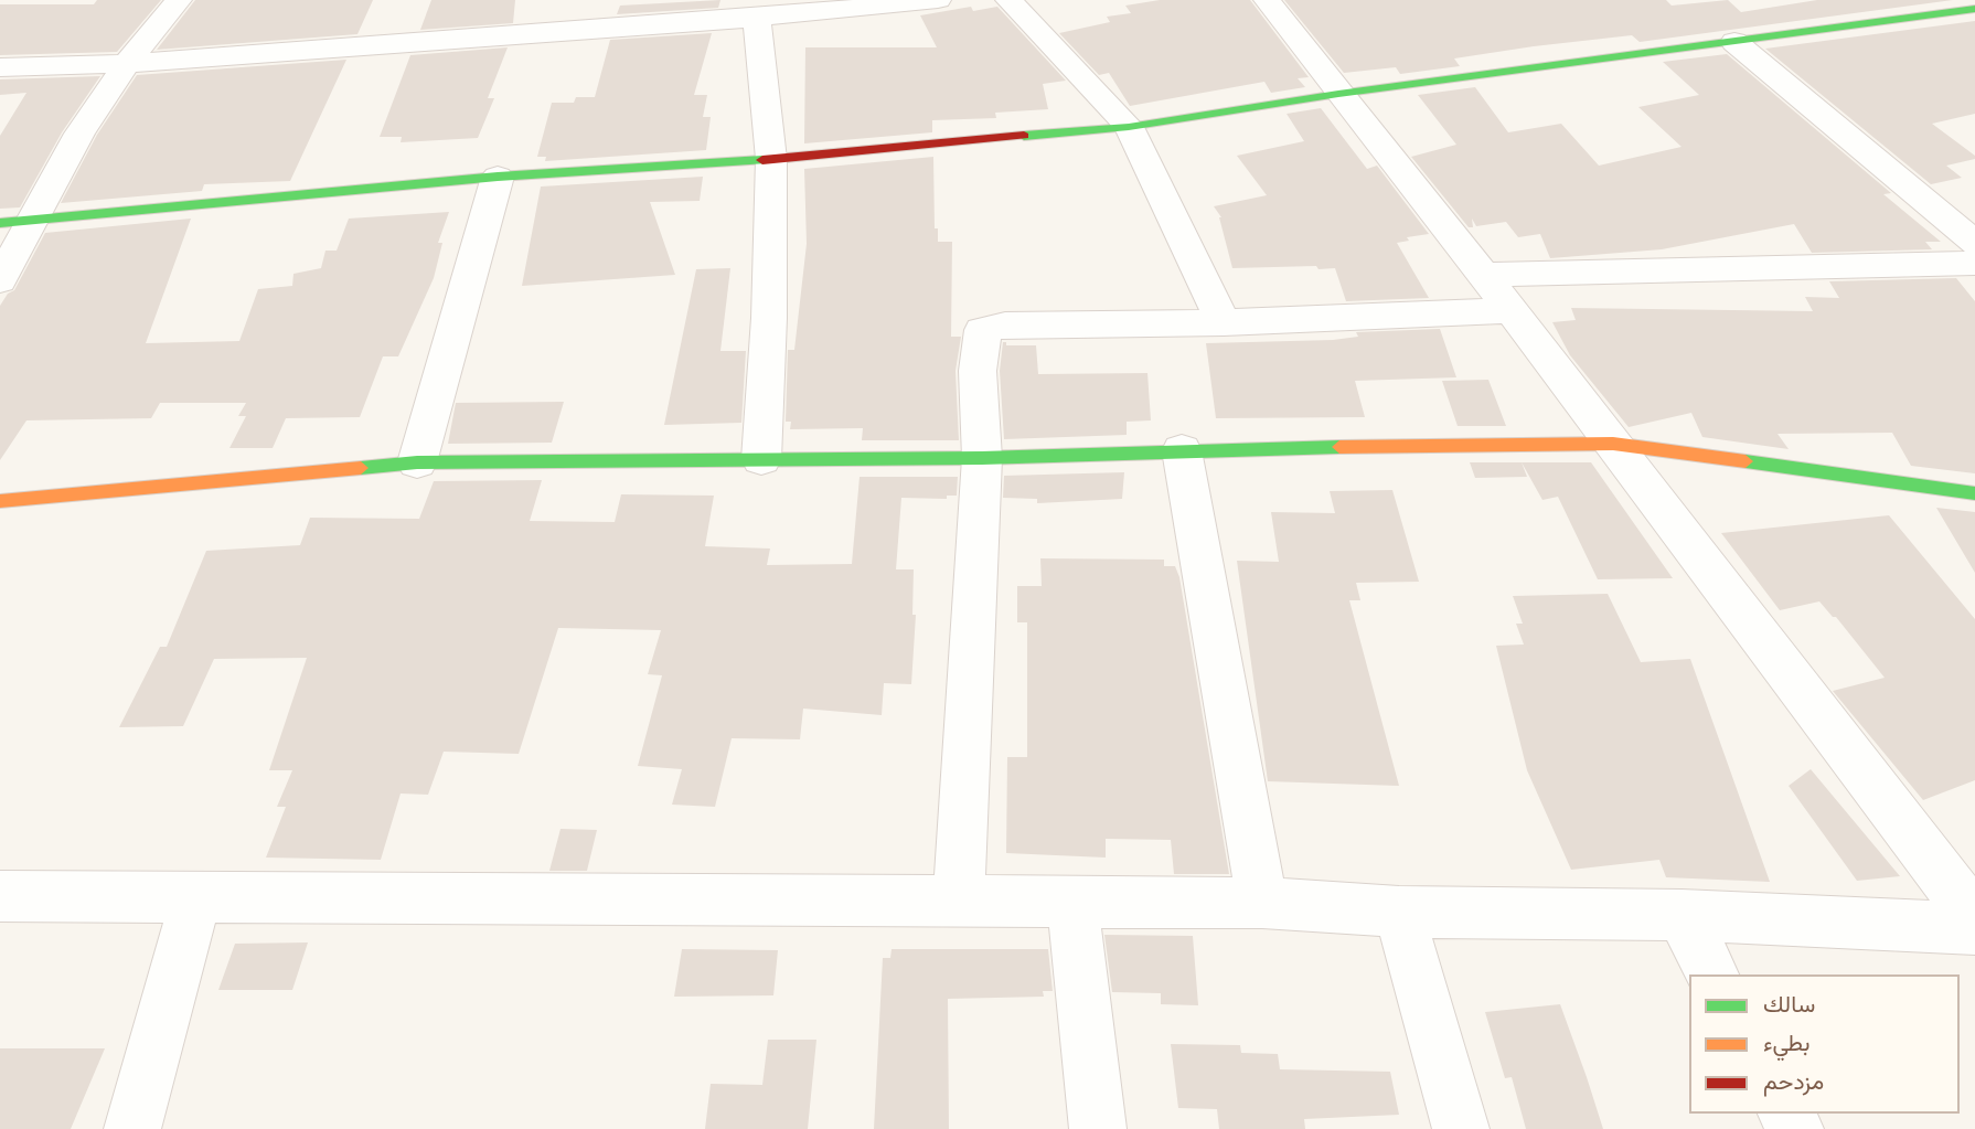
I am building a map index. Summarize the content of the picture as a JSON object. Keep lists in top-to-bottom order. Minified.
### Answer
{"legend":["سالك","بطيء","مزدحم"]}
